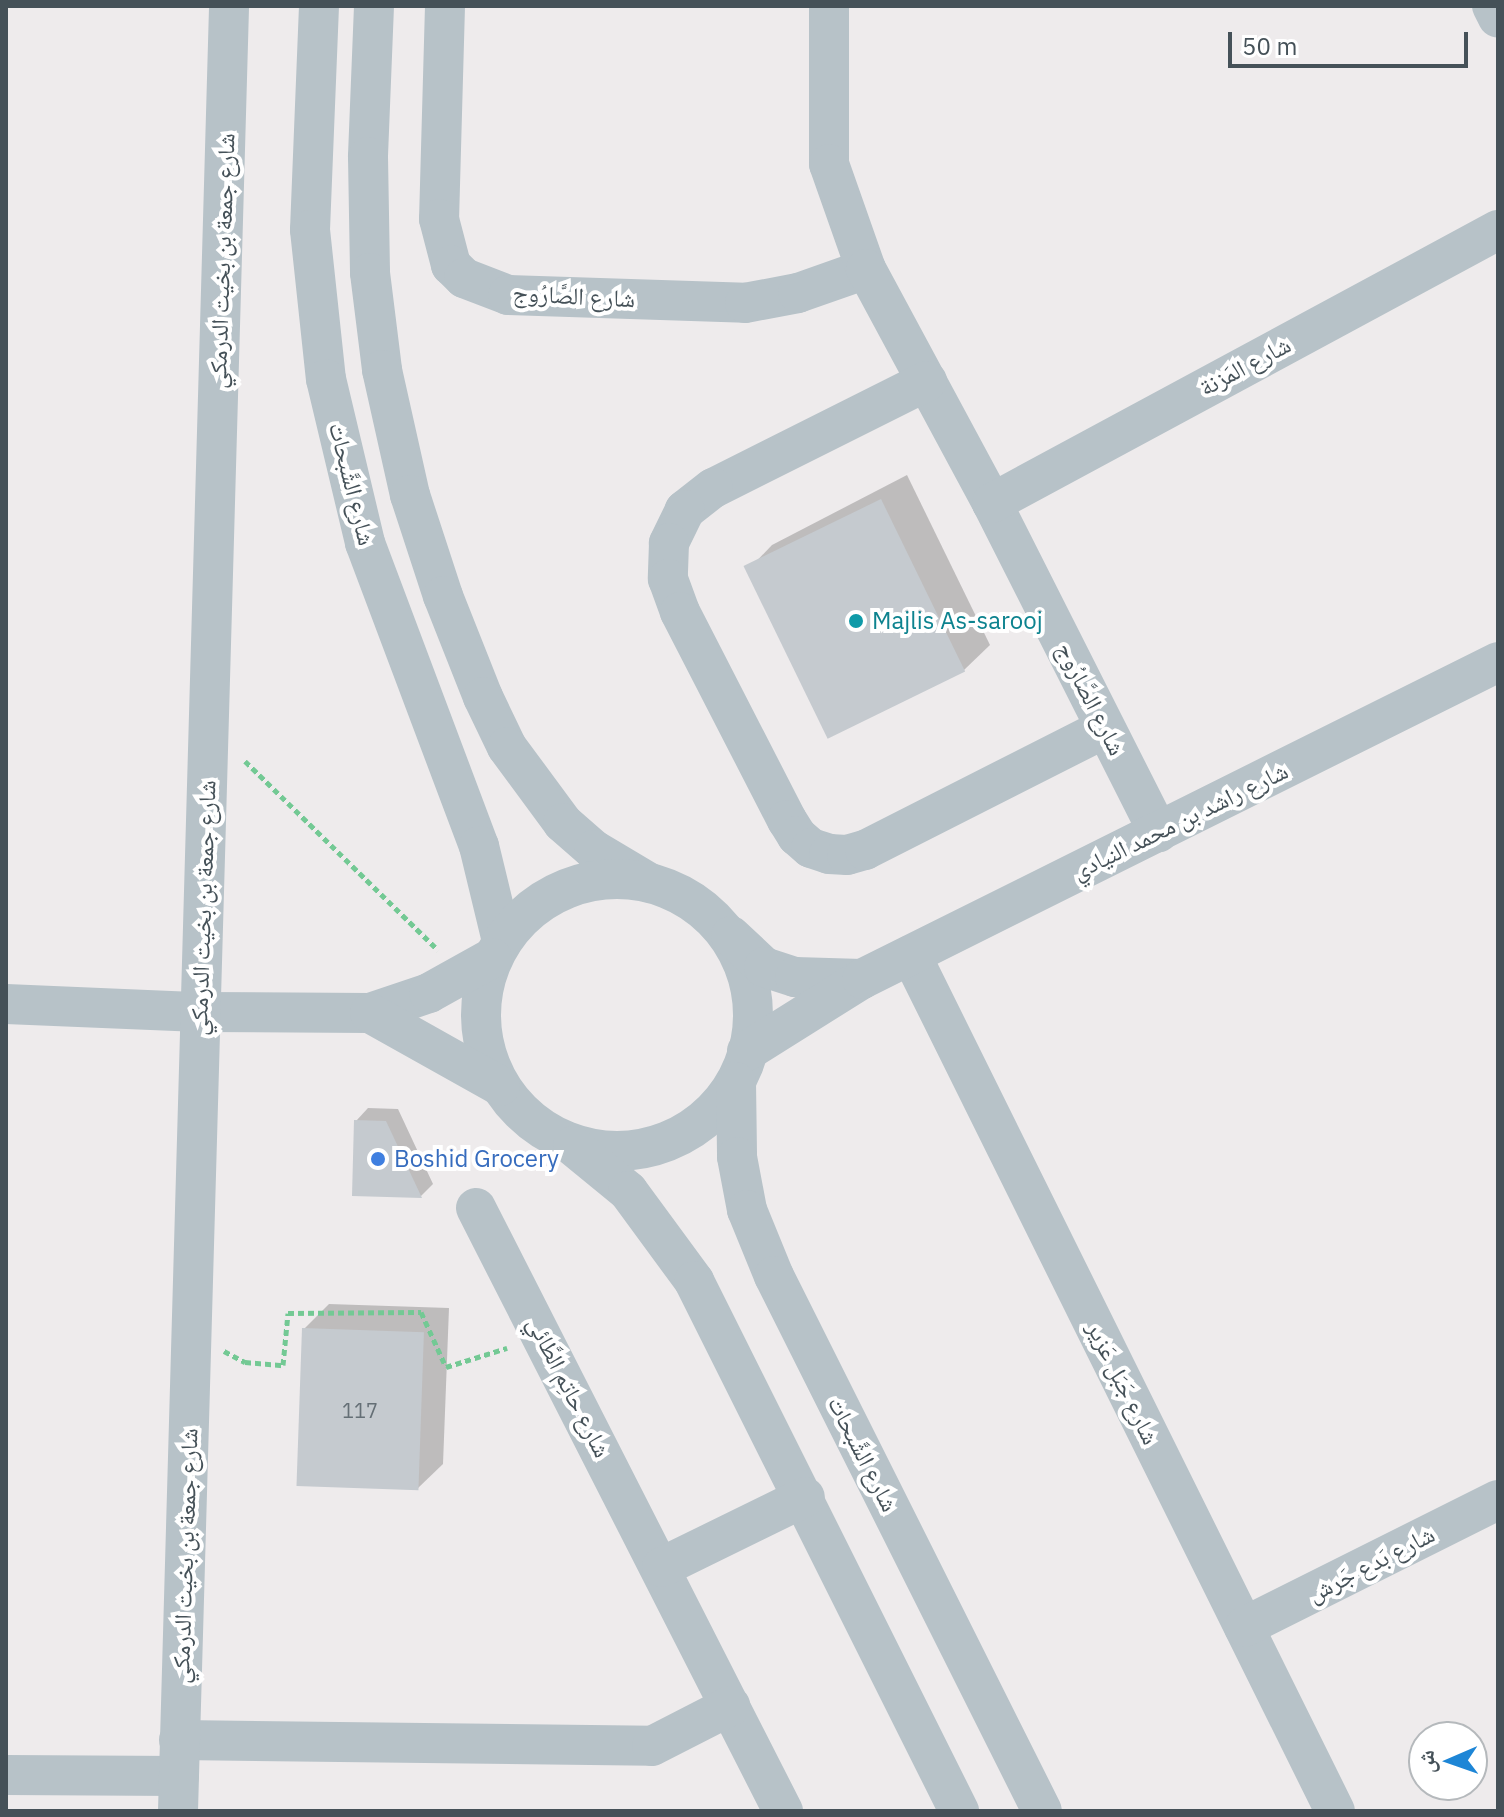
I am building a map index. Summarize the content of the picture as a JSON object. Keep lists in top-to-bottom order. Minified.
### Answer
{"streets":{"street":["شارع جمعة بن بخيت الدرمكي","شارع الصَّارُوج","شارع المَزنة","شارع الشَّبحات","شارع راشد بن محمد النيادي","شارع جَبَل عَزير","شارع حاتِم الطَّائي","شارع بَدع جَرش"]},"crossings":[["شارع الصَّارُوج","شارع المَزنة"],["شارع الصَّارُوج","شارع راشد بن محمد النيادي"],["شارع الشَّبحات","شارع راشد بن محمد النيادي"],["شارع راشد بن محمد النيادي","شارع جَبَل عَزير"],["شارع جَبَل عَزير","شارع بَدع جَرش"]],"places":["Majlis As-sarooj","Boshid Grocery"],"house_numbers":["117"],"scale_bar":"50 m","north":"left"}
